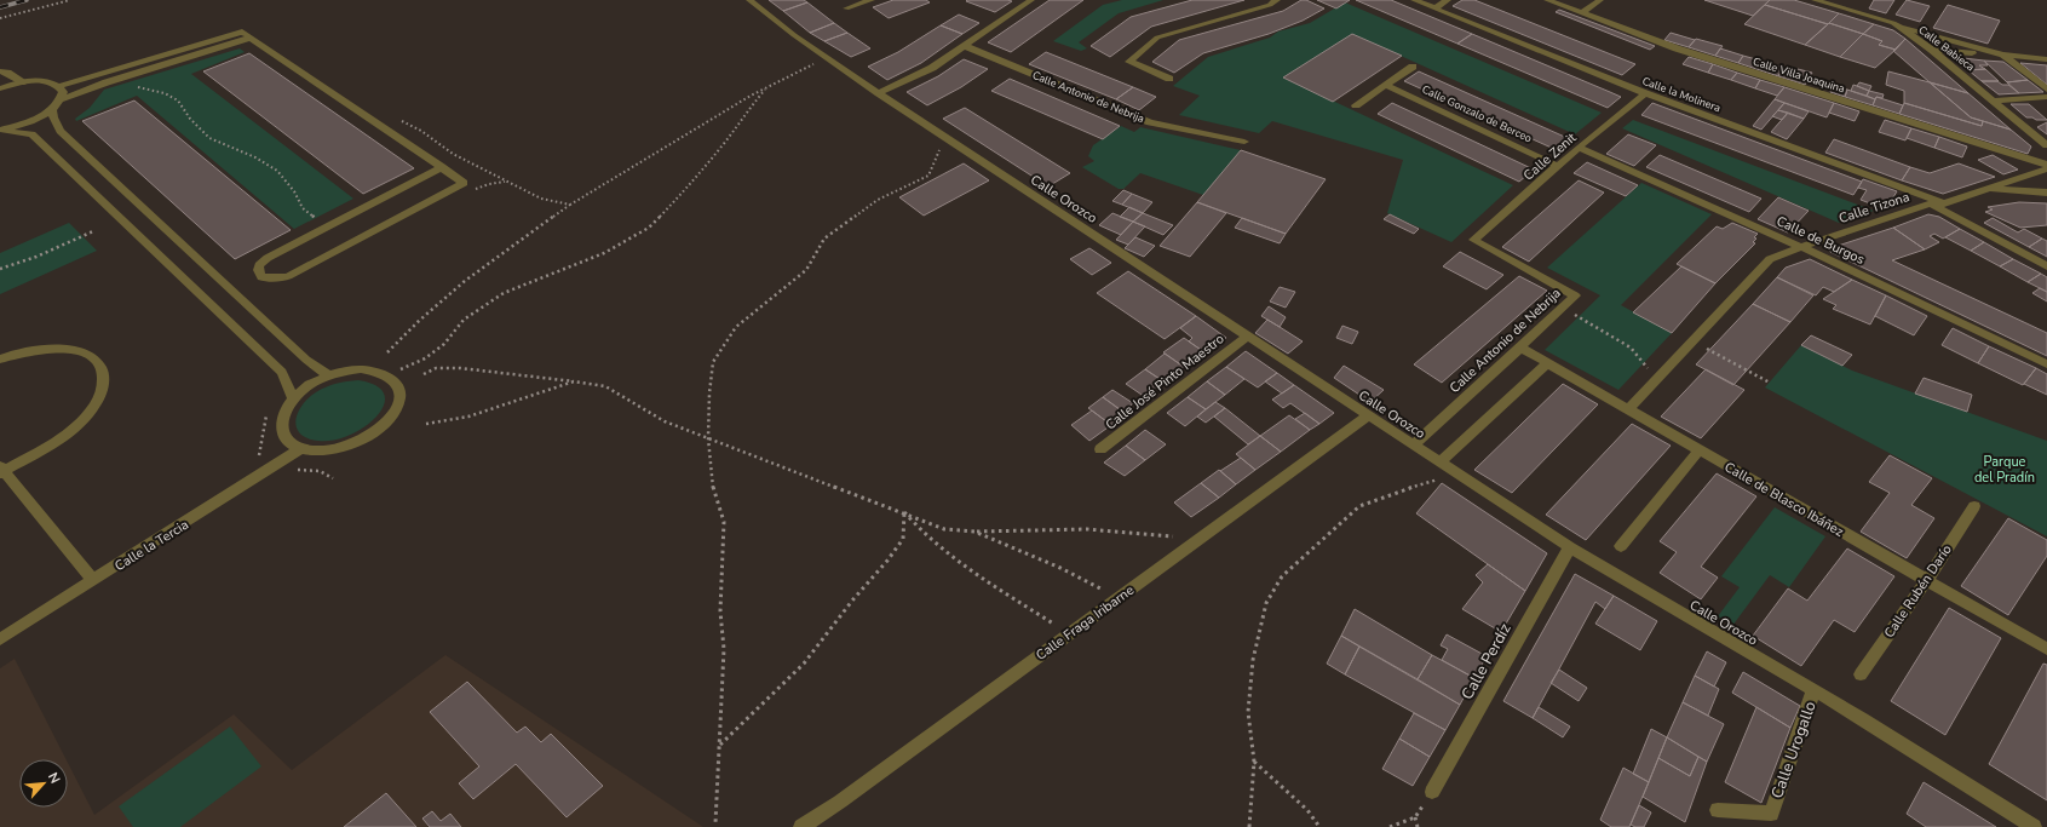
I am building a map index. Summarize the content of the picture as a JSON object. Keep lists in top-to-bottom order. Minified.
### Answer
{"streets":{"street":["Calle Babieca","Calle Villa Joaquina","Calle la Molinera","Calle Antonio de Nebrija","Calle Gonzalo de Berceo","Calle Zenit","Calle Orozco","Calle Tizona","Calle de Burgos","Calle José Pinto Maestro","Calle de Blasco Ibáñez","Calle la Tercia","Calle Rubén Darío","Calle Fraga Iribarne","Calle Perdíz","Calle Urogallo"]},"crossings":[["Calle Villa Joaquina","Calle Tizona"],["Calle la Molinera","Calle Zenit"],["Calle la Molinera","Calle Tizona"],["Calle Antonio de Nebrija","Calle Zenit"],["Calle Antonio de Nebrija","Calle Orozco"],["Calle Antonio de Nebrija","Calle de Blasco Ibáñez"],["Calle Gonzalo de Berceo","Calle Zenit"],["Calle Zenit","Calle de Burgos"],["Calle Orozco","Calle José Pinto Maestro"],["Calle Orozco","Calle Fraga Iribarne"],["Calle Orozco","Calle Perdíz"],["Calle Orozco","Calle Urogallo"],["Calle Tizona","Calle de Burgos"],["Calle Tizona","Calle de Blasco Ibáñez"],["Calle de Blasco Ibáñez","Calle Rubén Darío"]],"parks":["Parque del Pradín"],"north":"top right"}
